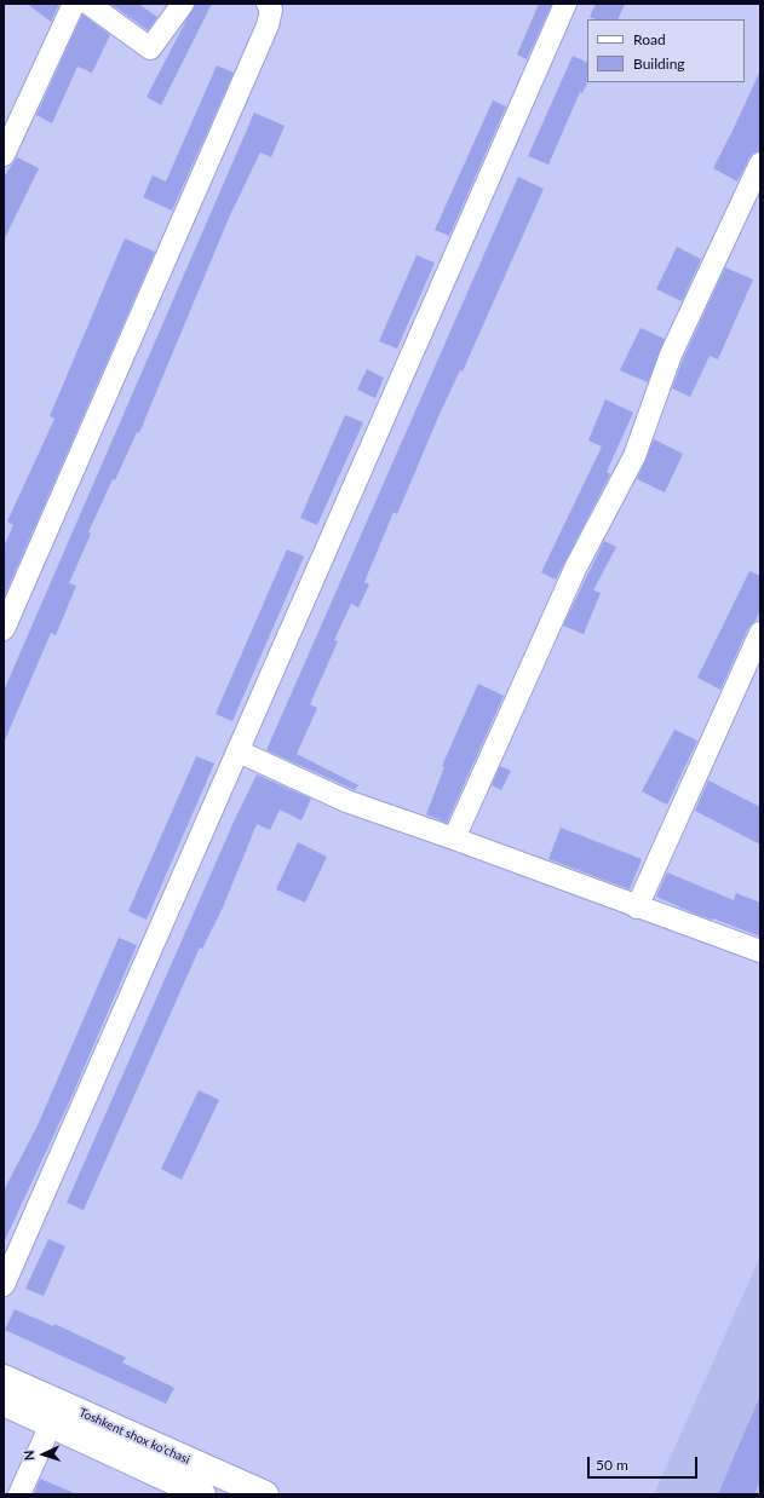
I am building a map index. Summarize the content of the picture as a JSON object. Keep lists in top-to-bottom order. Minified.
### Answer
{"streets":{"main road":["Toshkent shox ko'chasi"]},"legend":["Road","Building"],"scale_bar":"50 m","north":"left"}
